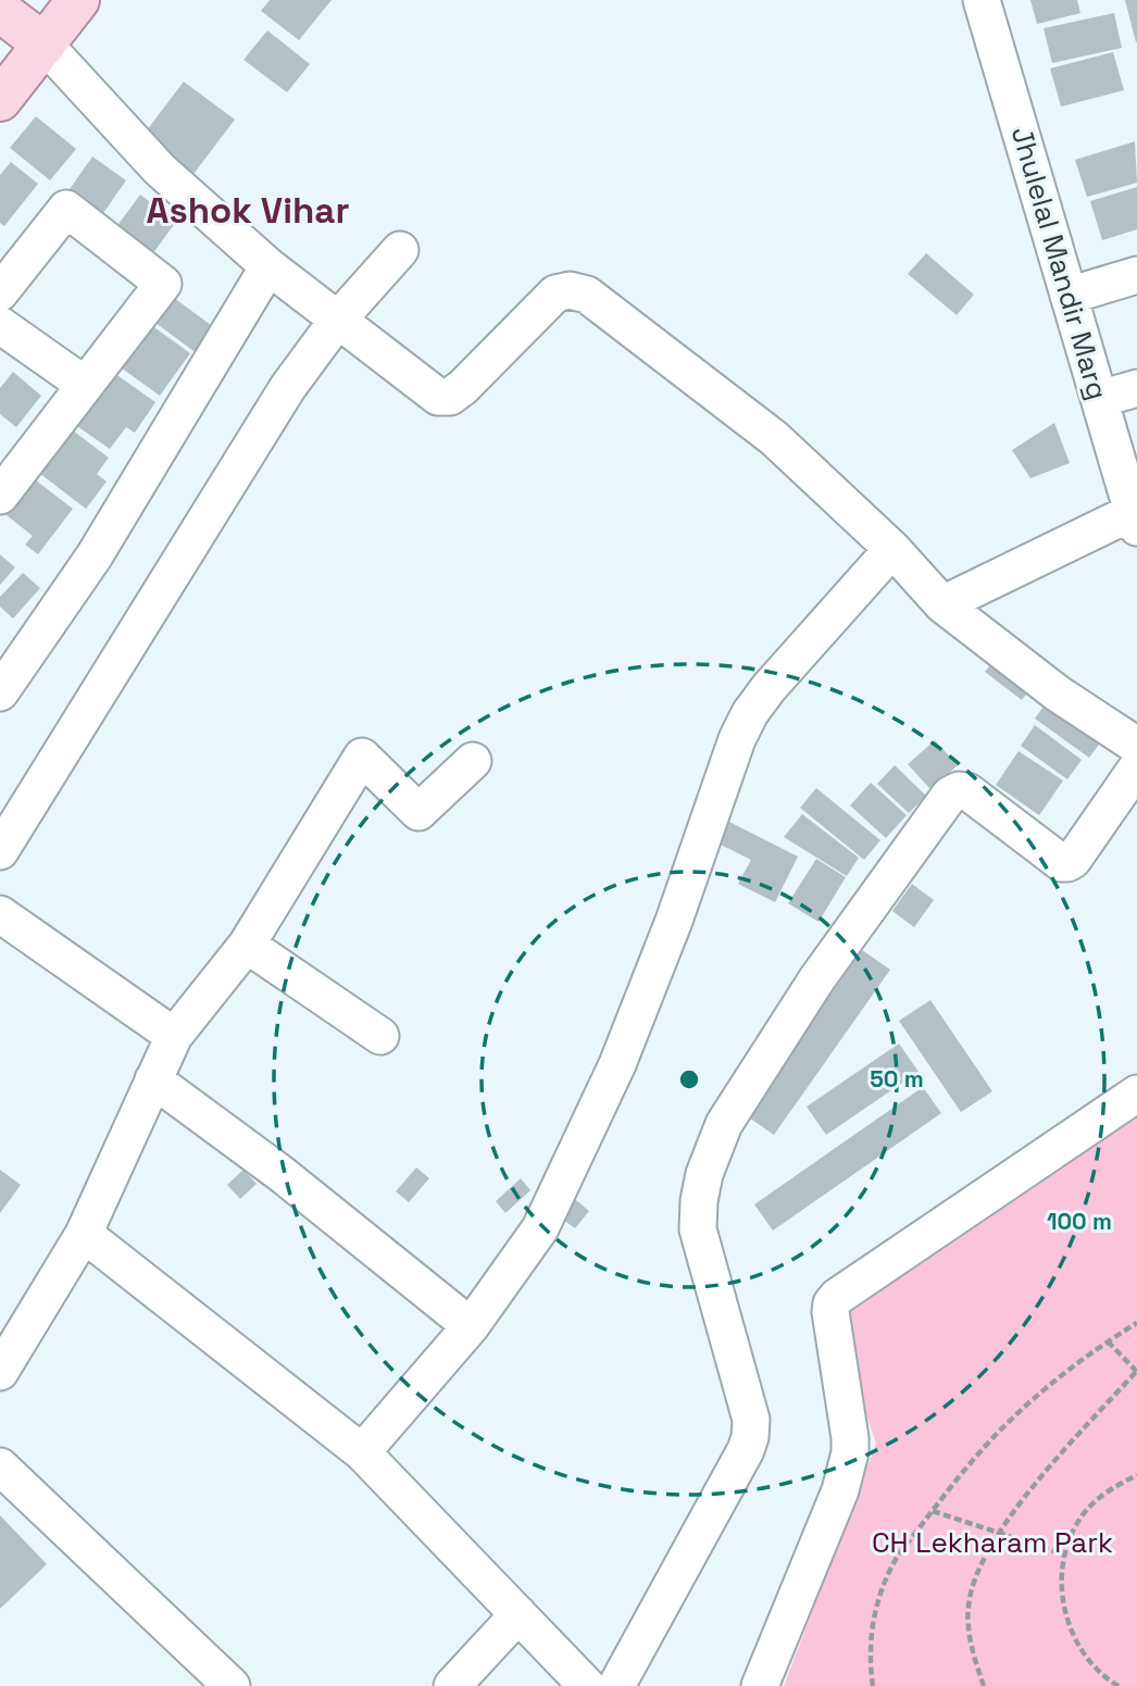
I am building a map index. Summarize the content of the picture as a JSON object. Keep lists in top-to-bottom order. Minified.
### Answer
{"streets":{"street":["Jhulelal Mandir Marg"]},"districts":["Ashok Vihar"],"parks":["CH Lekharam Park"],"rings":["50 m","100 m"]}
